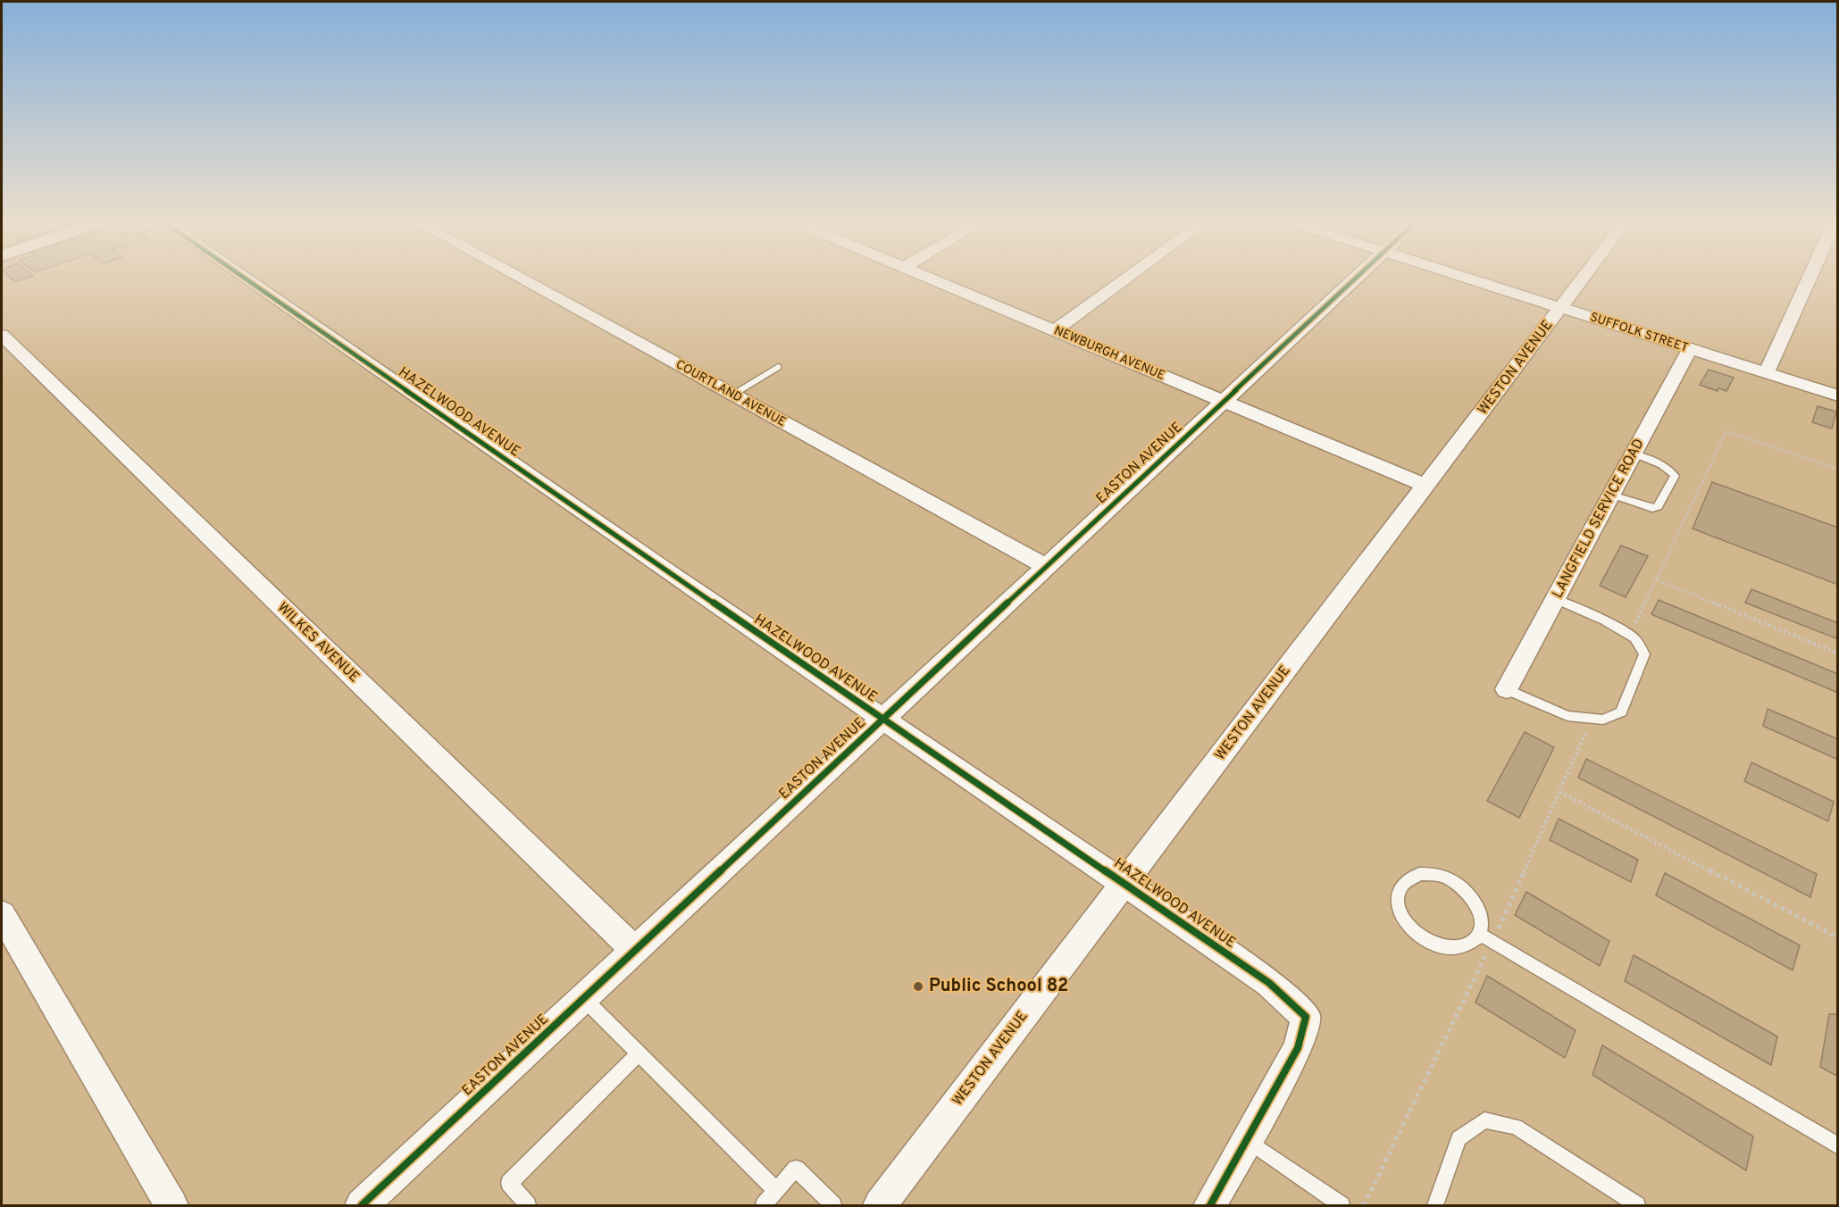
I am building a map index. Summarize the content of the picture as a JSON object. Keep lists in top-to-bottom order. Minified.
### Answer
{"streets":{"street":["SUFFOLK STREET","NEWBURGH AVENUE","WESTON AVENUE","COURTLAND AVENUE","HAZELWOOD AVENUE","EASTON AVENUE","LANGFIELD SERVICE ROAD","WILKES AVENUE"]},"crossings":[["SUFFOLK STREET","WESTON AVENUE"],["SUFFOLK STREET","LANGFIELD SERVICE ROAD"],["NEWBURGH AVENUE","WESTON AVENUE"],["NEWBURGH AVENUE","EASTON AVENUE"],["WESTON AVENUE","HAZELWOOD AVENUE"],["COURTLAND AVENUE","EASTON AVENUE"],["HAZELWOOD AVENUE","EASTON AVENUE"],["EASTON AVENUE","WILKES AVENUE"]],"places":["Public School 82"]}
